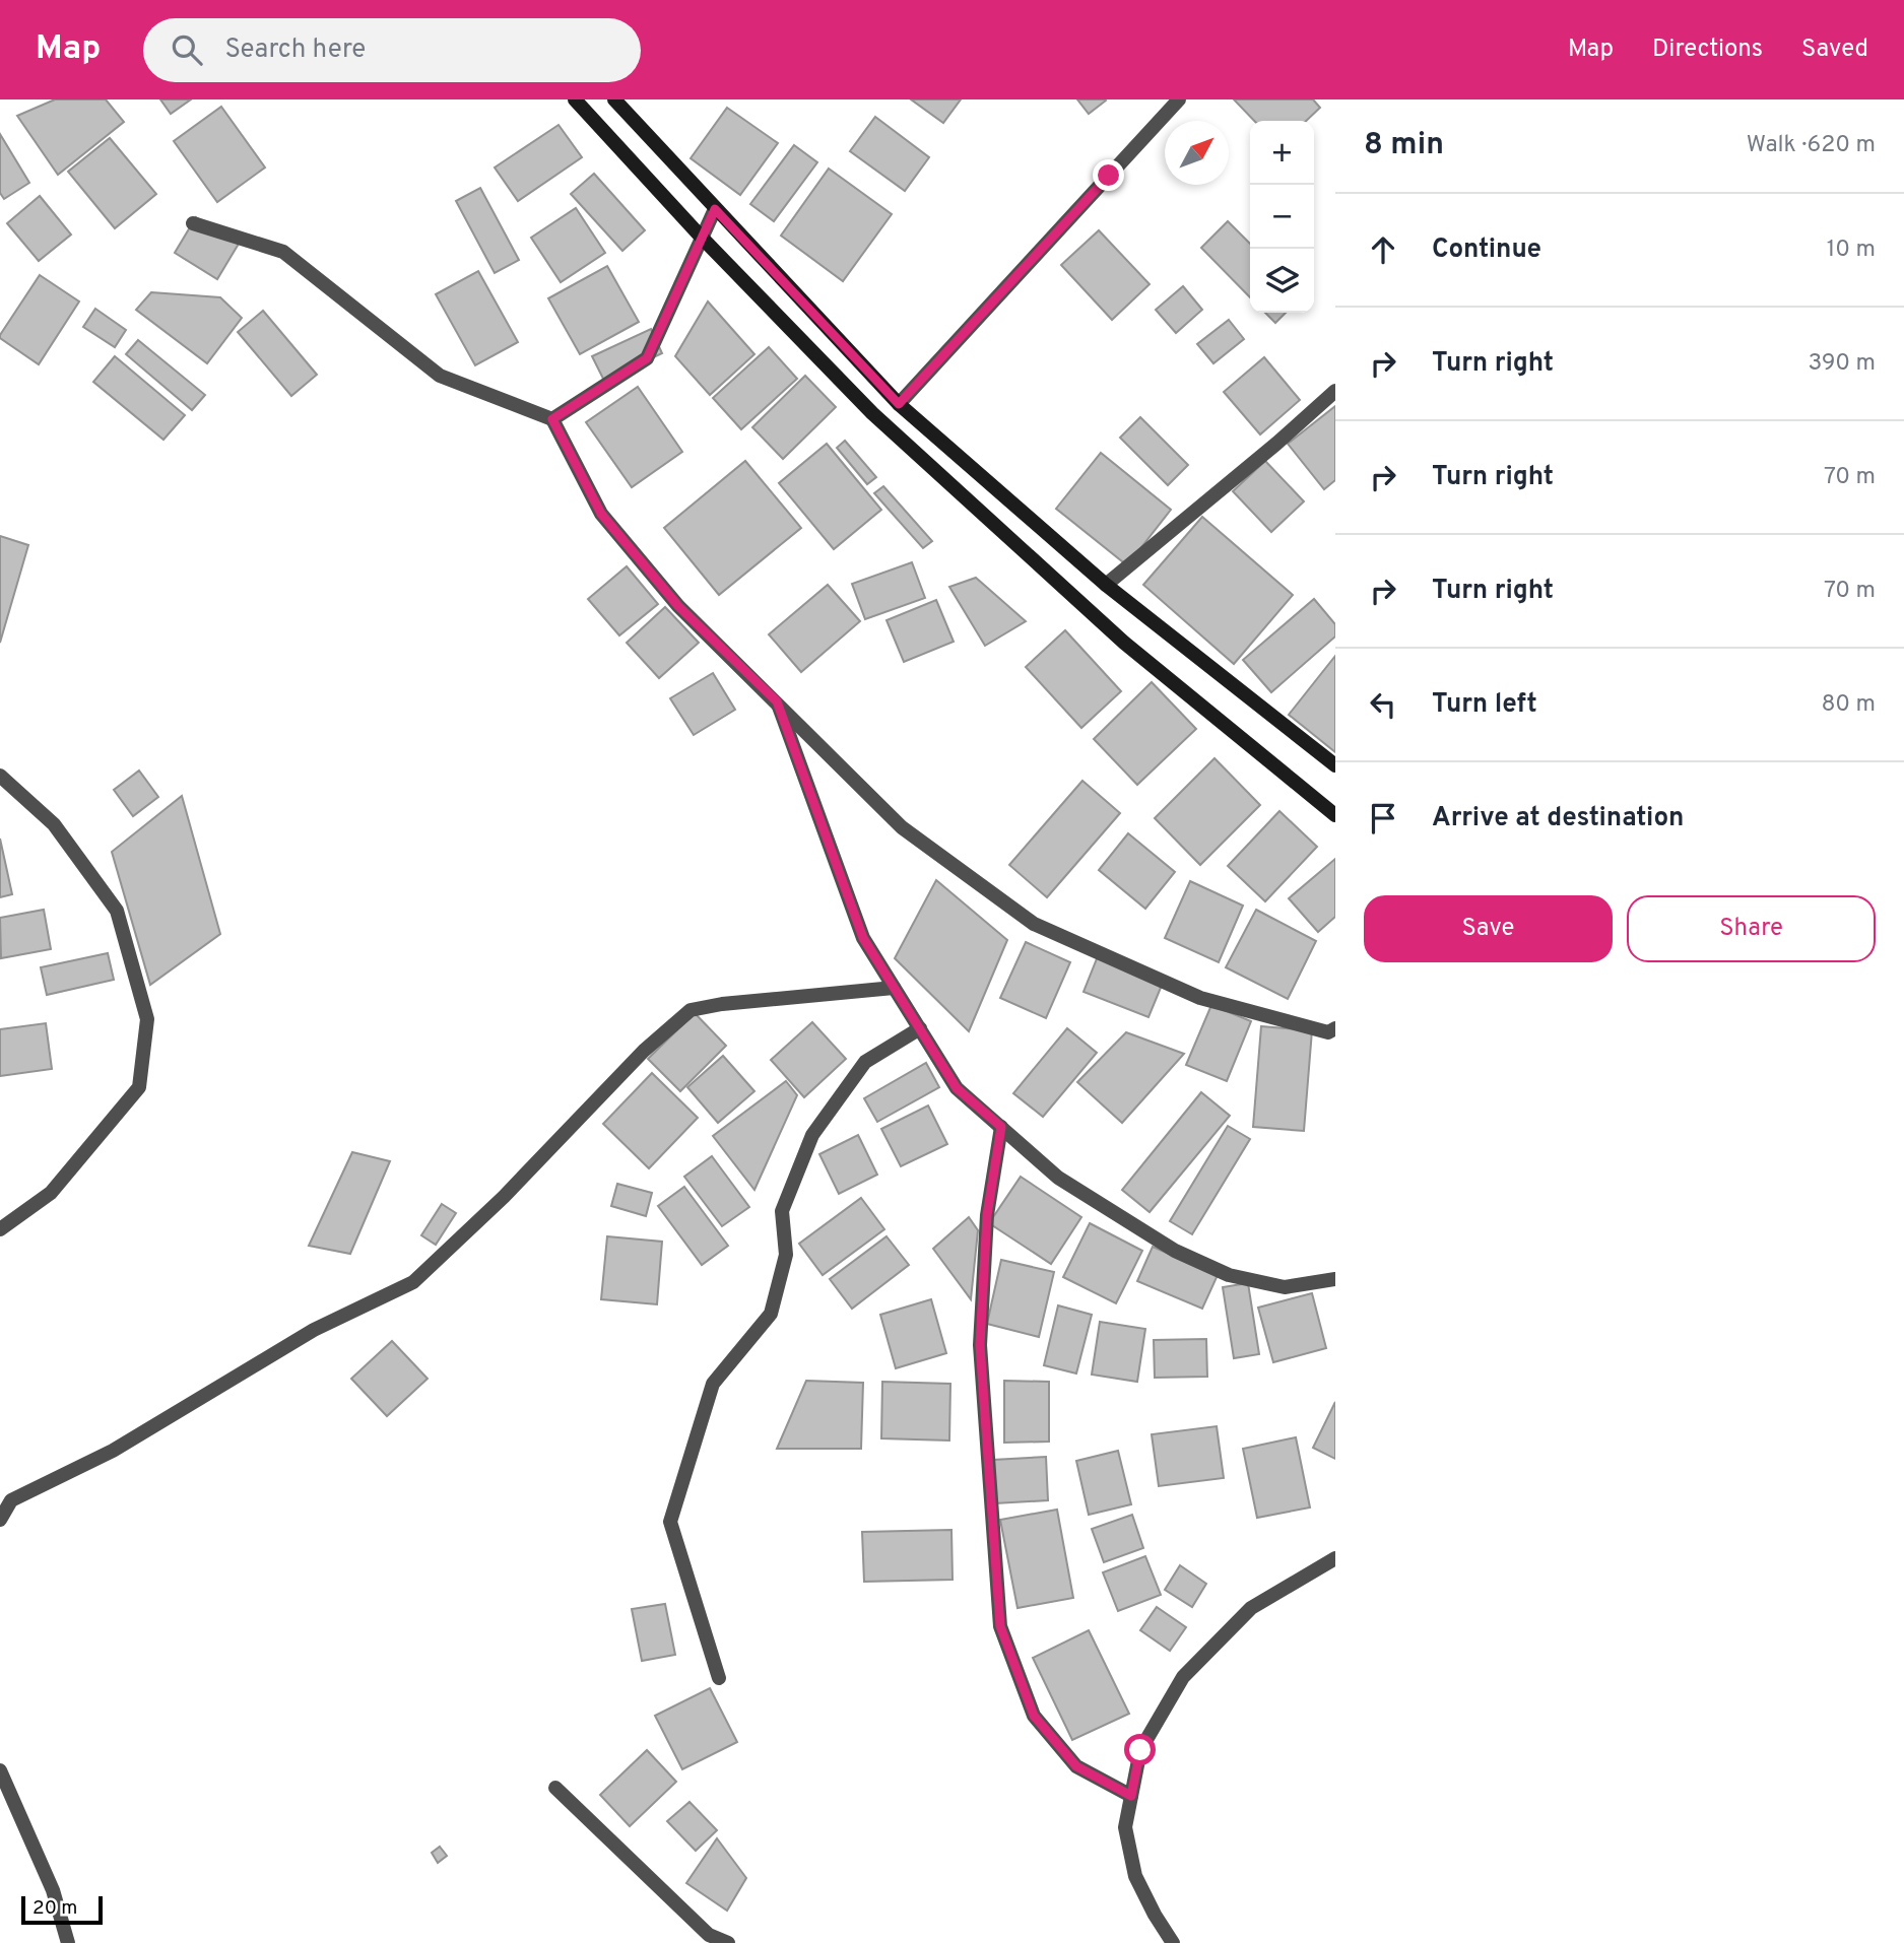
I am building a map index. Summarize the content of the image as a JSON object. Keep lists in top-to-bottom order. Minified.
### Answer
{"scale_bar":"20 m","north":"top right","page":{"header":"Map","search":"Search here","nav":["Map","Directions","Saved"],"heading":["8 min","Walk · 620 m"],"map_buttons":["+","−"],"list":[["Continue","10 m"],["Turn right","390 m"],["Turn right","70 m"],["Turn right","70 m"],["Turn left","80 m"],"Arrive at destination"],"buttons":["Save","Share"],"scale":"20 m"}}
